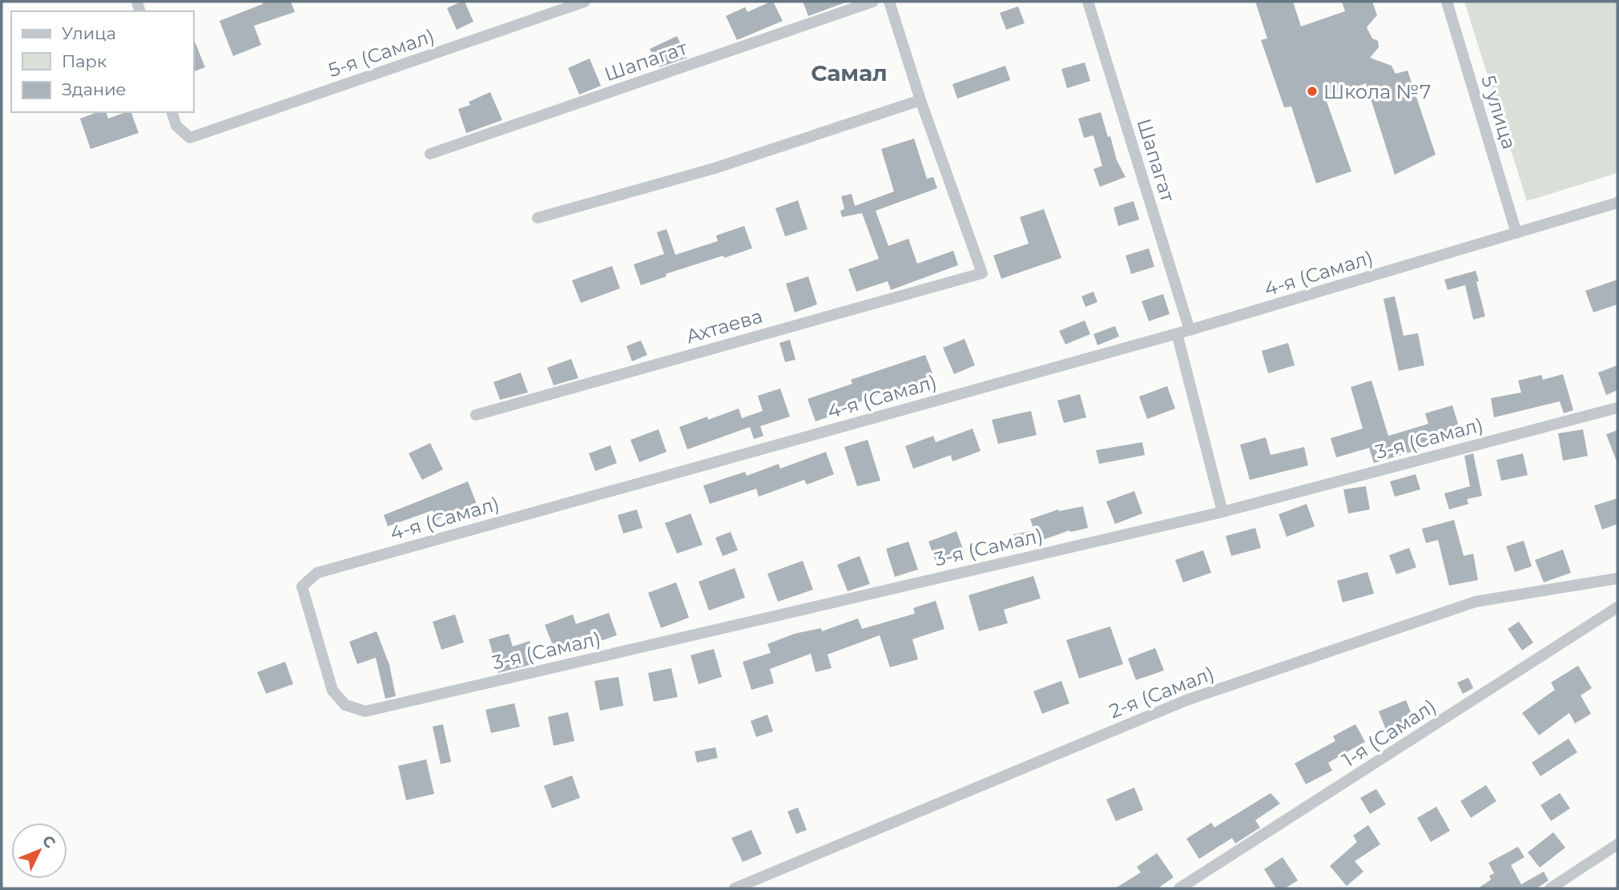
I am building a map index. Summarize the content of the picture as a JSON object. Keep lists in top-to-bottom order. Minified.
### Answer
{"streets":{"street":["5-я (Самал)","Шапагат","5 улица","4-я (Самал)","Ахтаева","3-я (Самал)","2-я (Самал)","1-я (Самал)"]},"crossings":[["Шапагат","4-я (Самал)"],["5 улица","4-я (Самал)"],["4-я (Самал)","3-я (Самал)"]],"districts":["Самал"],"places":["Школа №7"],"legend":["Улица","Парк","Здание"],"north":"top right"}
